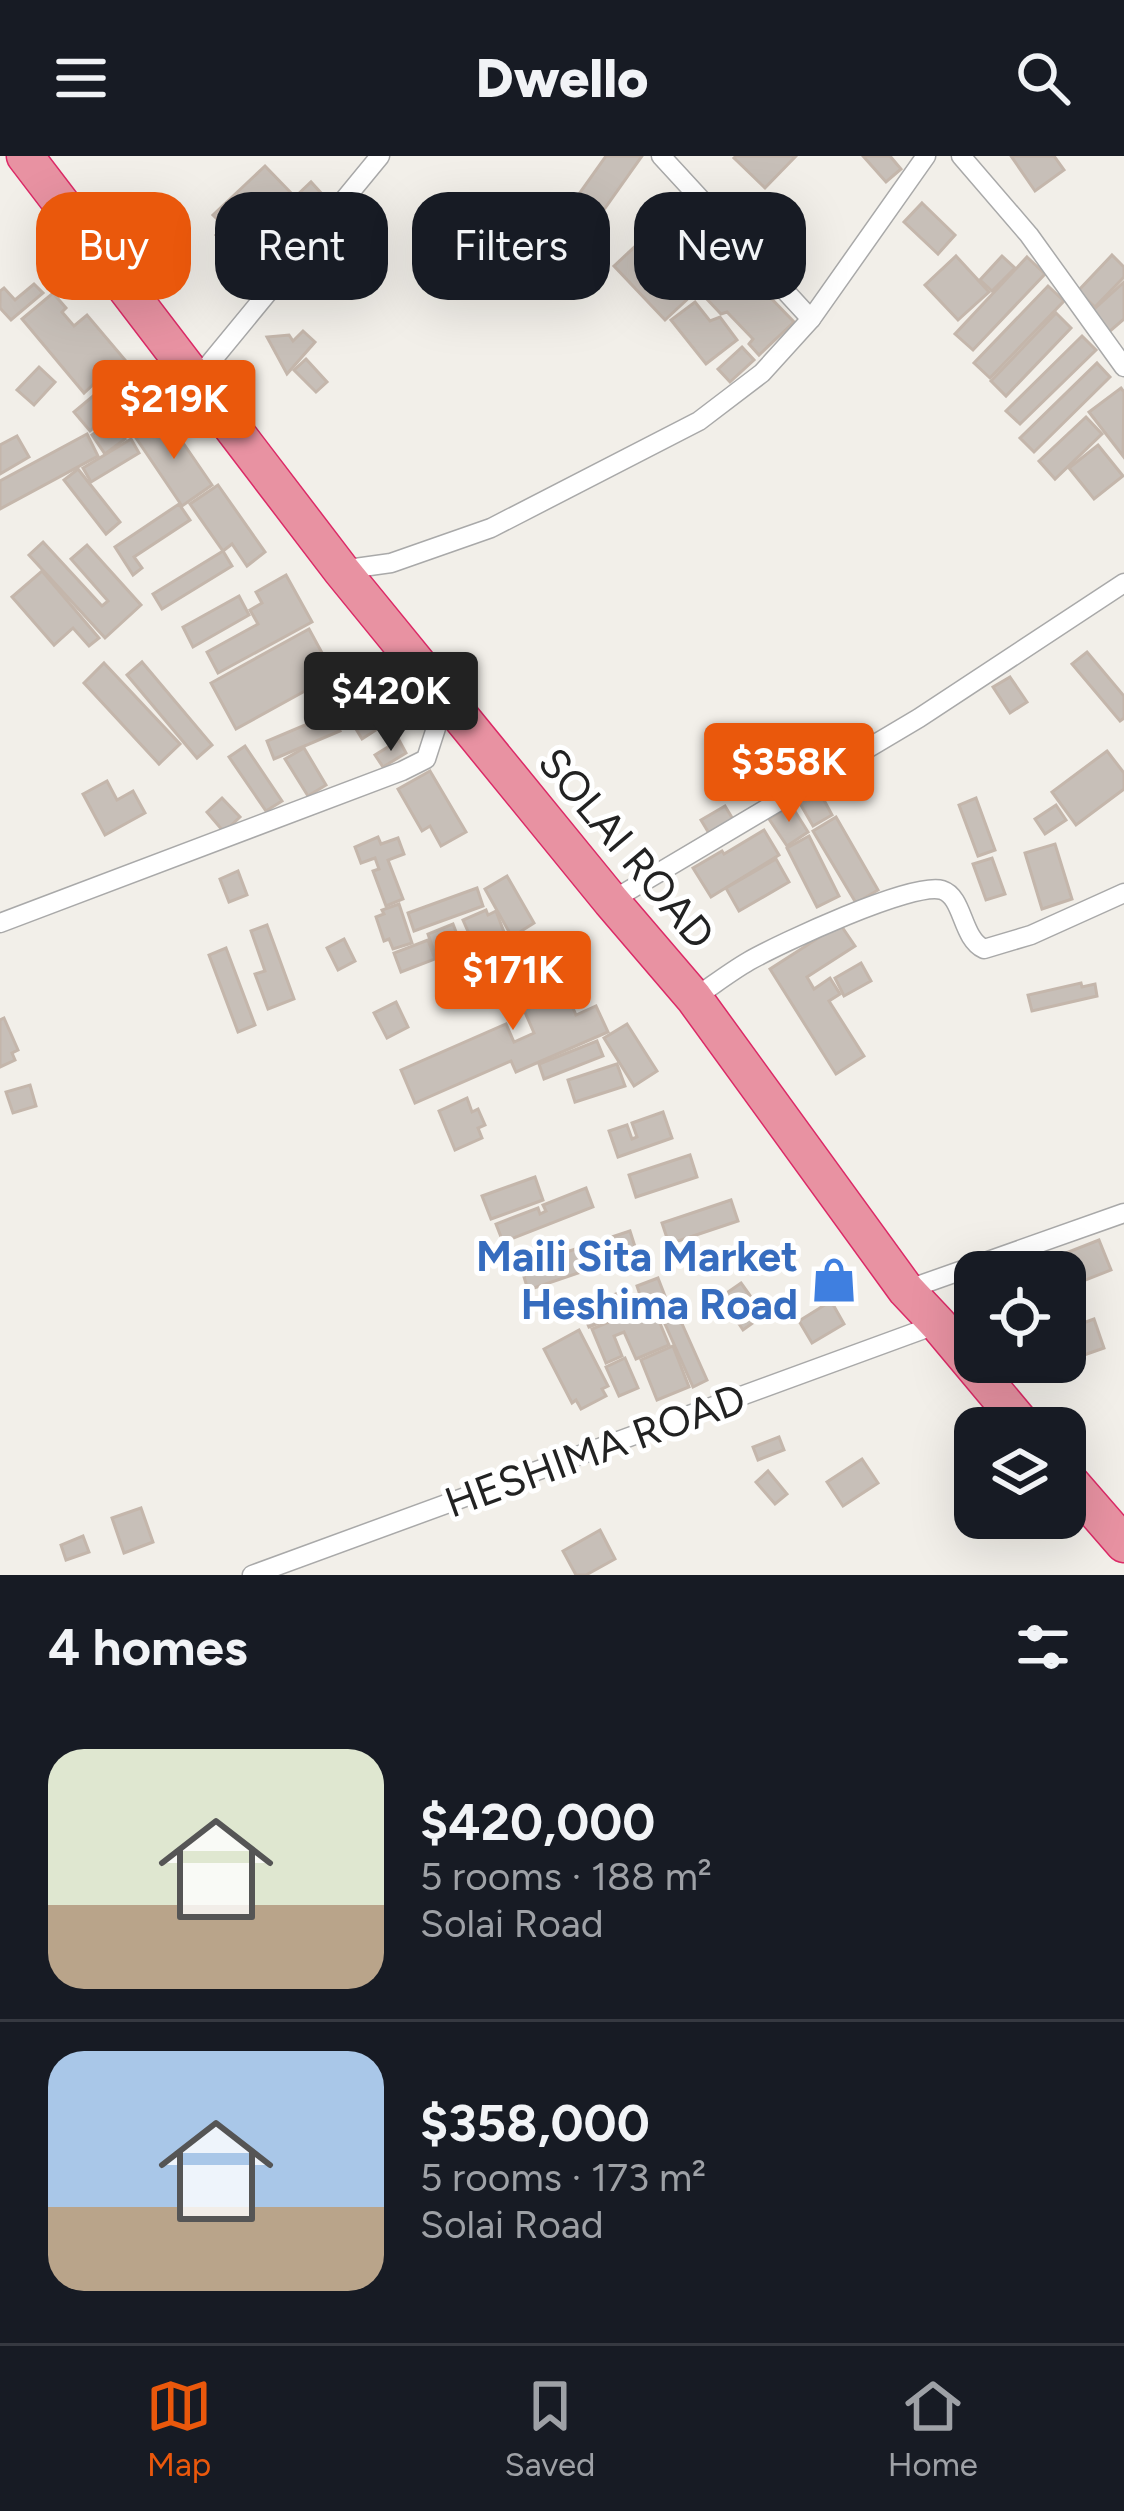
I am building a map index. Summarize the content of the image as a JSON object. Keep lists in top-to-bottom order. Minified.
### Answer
{"streets":{"highway":["SOLAI ROAD"],"street":["HESHIMA ROAD"]},"crossings":[["SOLAI ROAD","HESHIMA ROAD"]],"places":{"shop":["Maili Sita Market Heshima Road"]},"page":{"header":"Dwello","chip":["Buy","Rent","Filters","New"],"price":["$219K","$420K","$358K","$171K"],"heading":"4 homes","list":[{"name":"$420,000","note":"5 rooms · 188 m² · Solai Road"},{"name":"$358,000","note":"5 rooms · 173 m² · Solai Road"}],"tabs":["Map","Saved","Home"]}}
